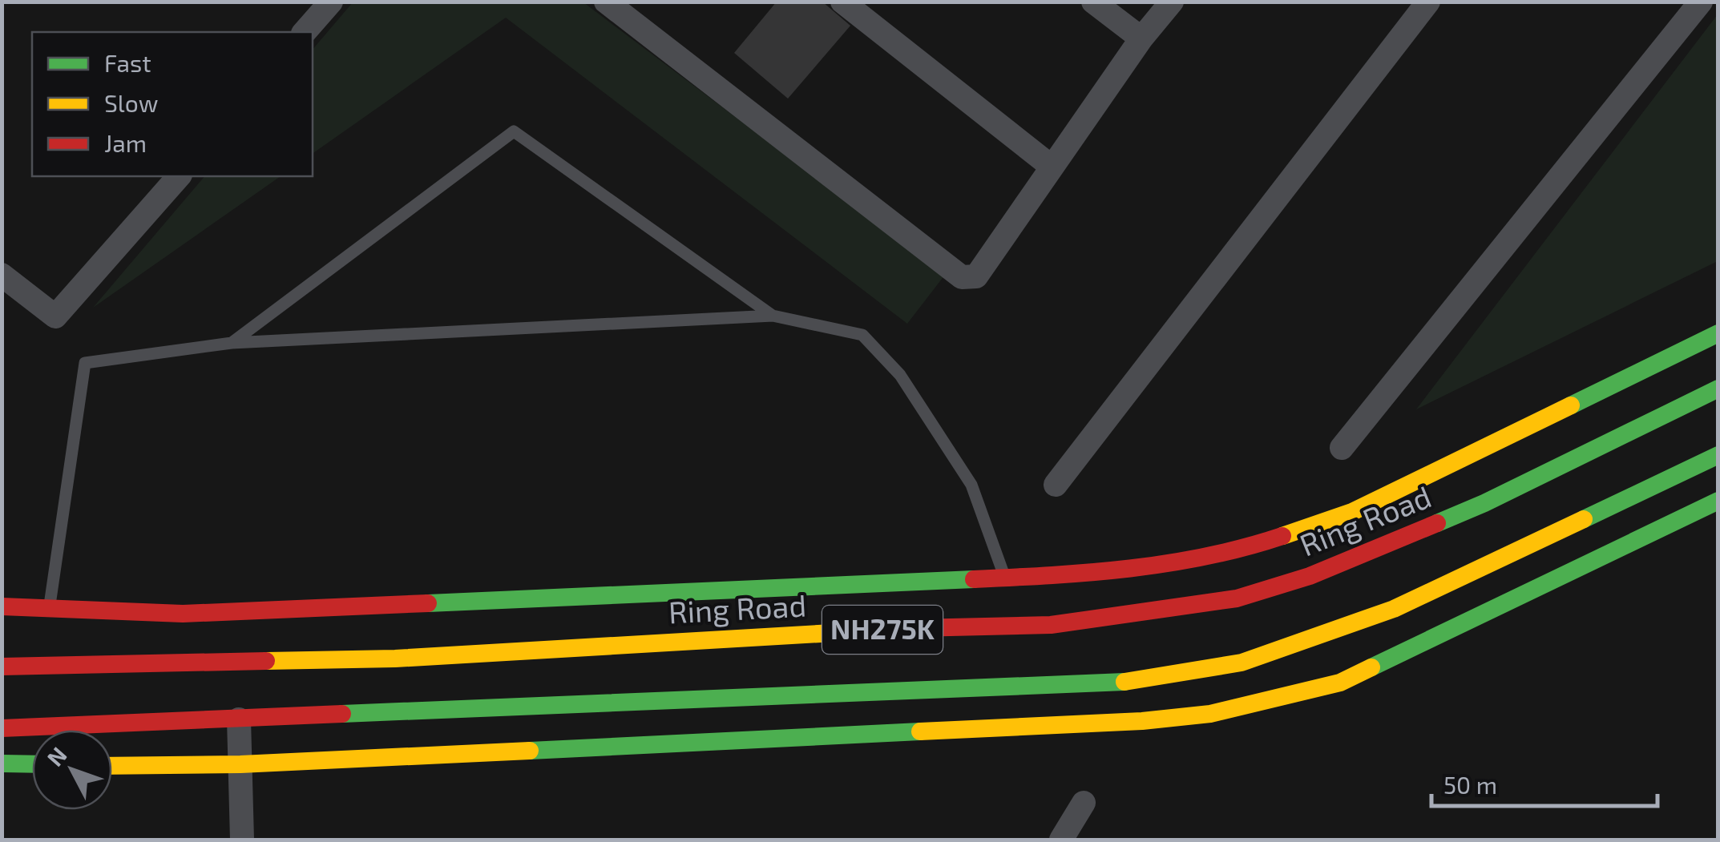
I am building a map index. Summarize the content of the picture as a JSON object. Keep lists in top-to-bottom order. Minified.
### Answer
{"streets":{"main road":["Ring Road","NH275K"]},"legend":["Fast","Slow","Jam"],"scale_bar":"50 m","north":"top left"}
